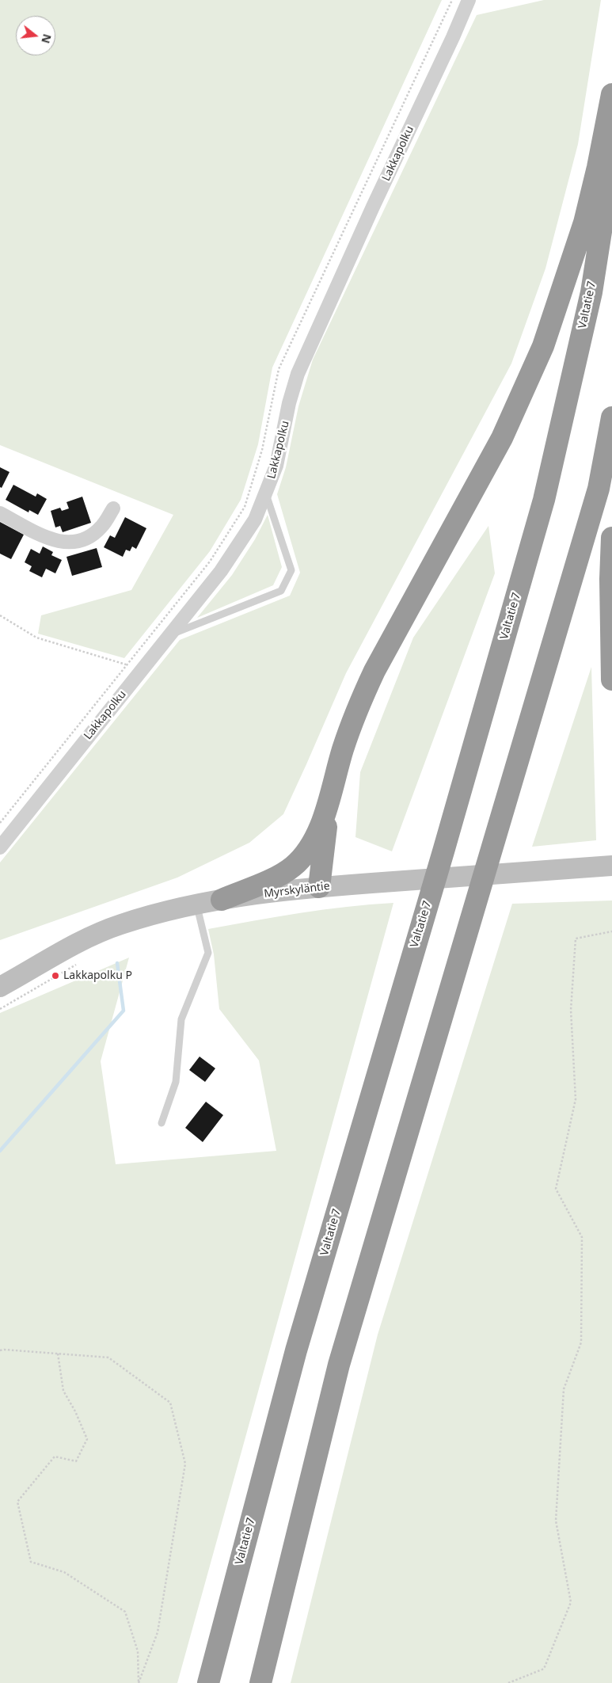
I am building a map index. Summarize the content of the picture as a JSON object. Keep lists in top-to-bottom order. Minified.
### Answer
{"streets":{"highway":["Valtatie 7"],"street":["Lakkapolku","Myrskyläntie"]},"places":["Lakkapolku P"],"north":"right"}
